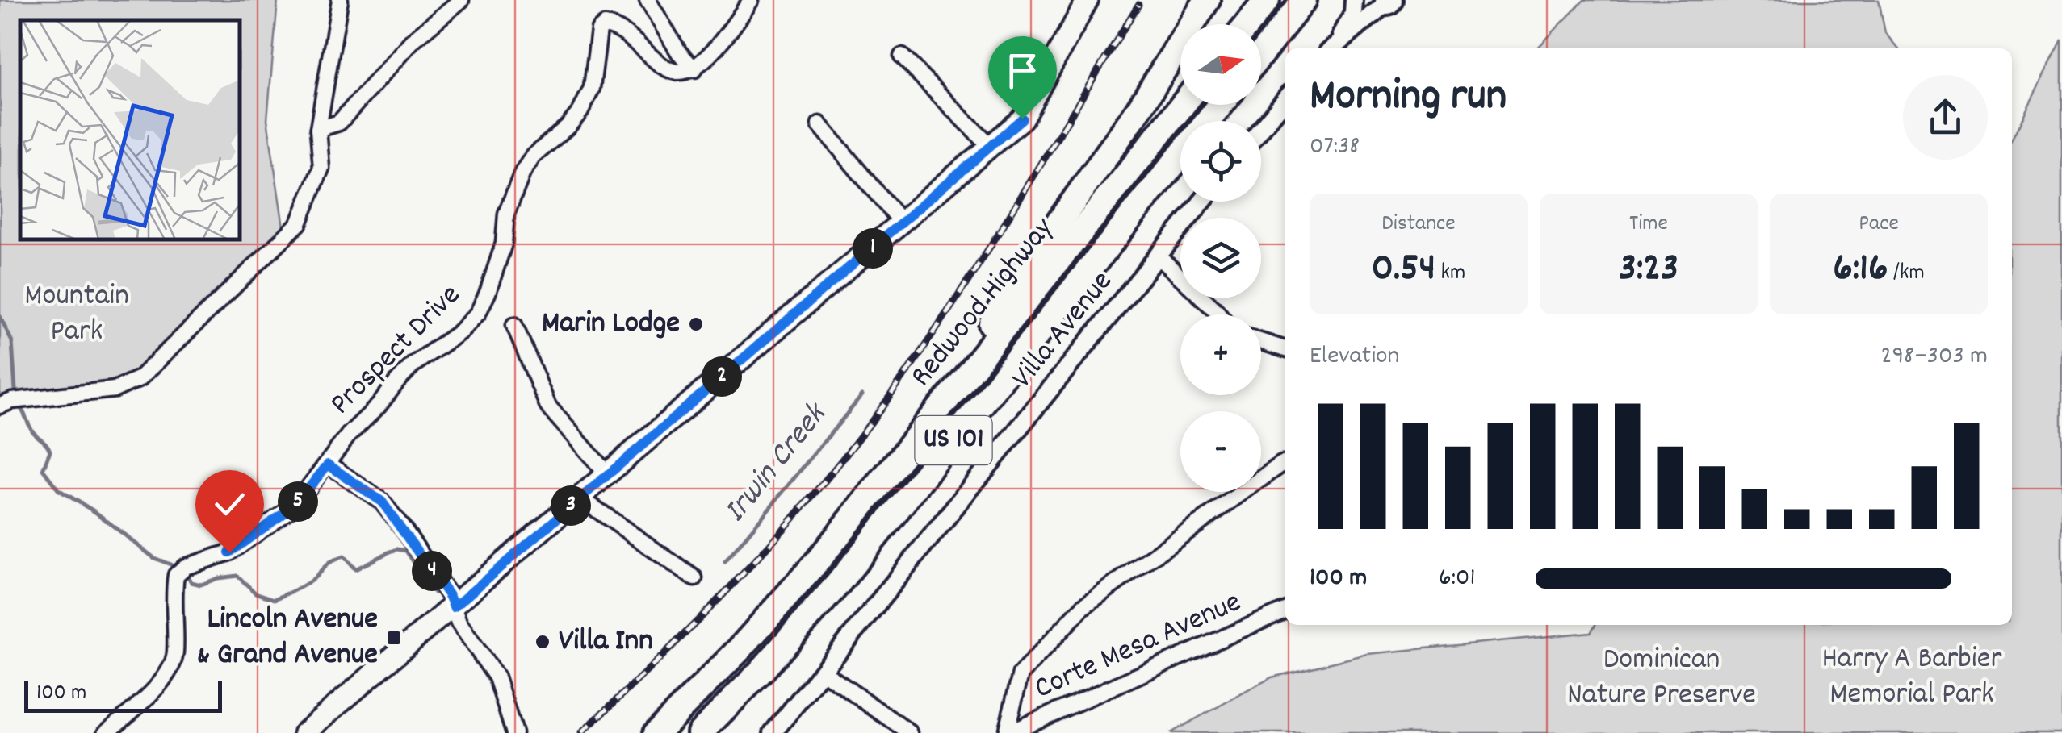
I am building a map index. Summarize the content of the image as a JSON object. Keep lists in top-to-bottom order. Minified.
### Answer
{"streets":{"highway":["Redwood Highway","US 101"],"street":["Villa Avenue","Prospect Drive","Corte Mesa Avenue"]},"water":["Irwin Creek"],"parks":["Mountain Park","Harry A Barbier Memorial Park","Dominican Nature Preserve"],"places":{"other":["Marin Lodge","Villa Inn"],"transit":["Lincoln Avenue & Grand Avenue"]},"scale_bar":"100 m","north":"right","page":{"map_buttons":["+","−"],"heading":["Morning run","07:38"],"stats":[["Distance","0.54 km"],["Time","3:23"],["Pace","6:16 /km"]],"pins":["1","2","5","3","4"],"chart":["Elevation","298–303 m"],"list":[{"name":"100 m","note":"6:01"}],"scale":"100 m"}}
